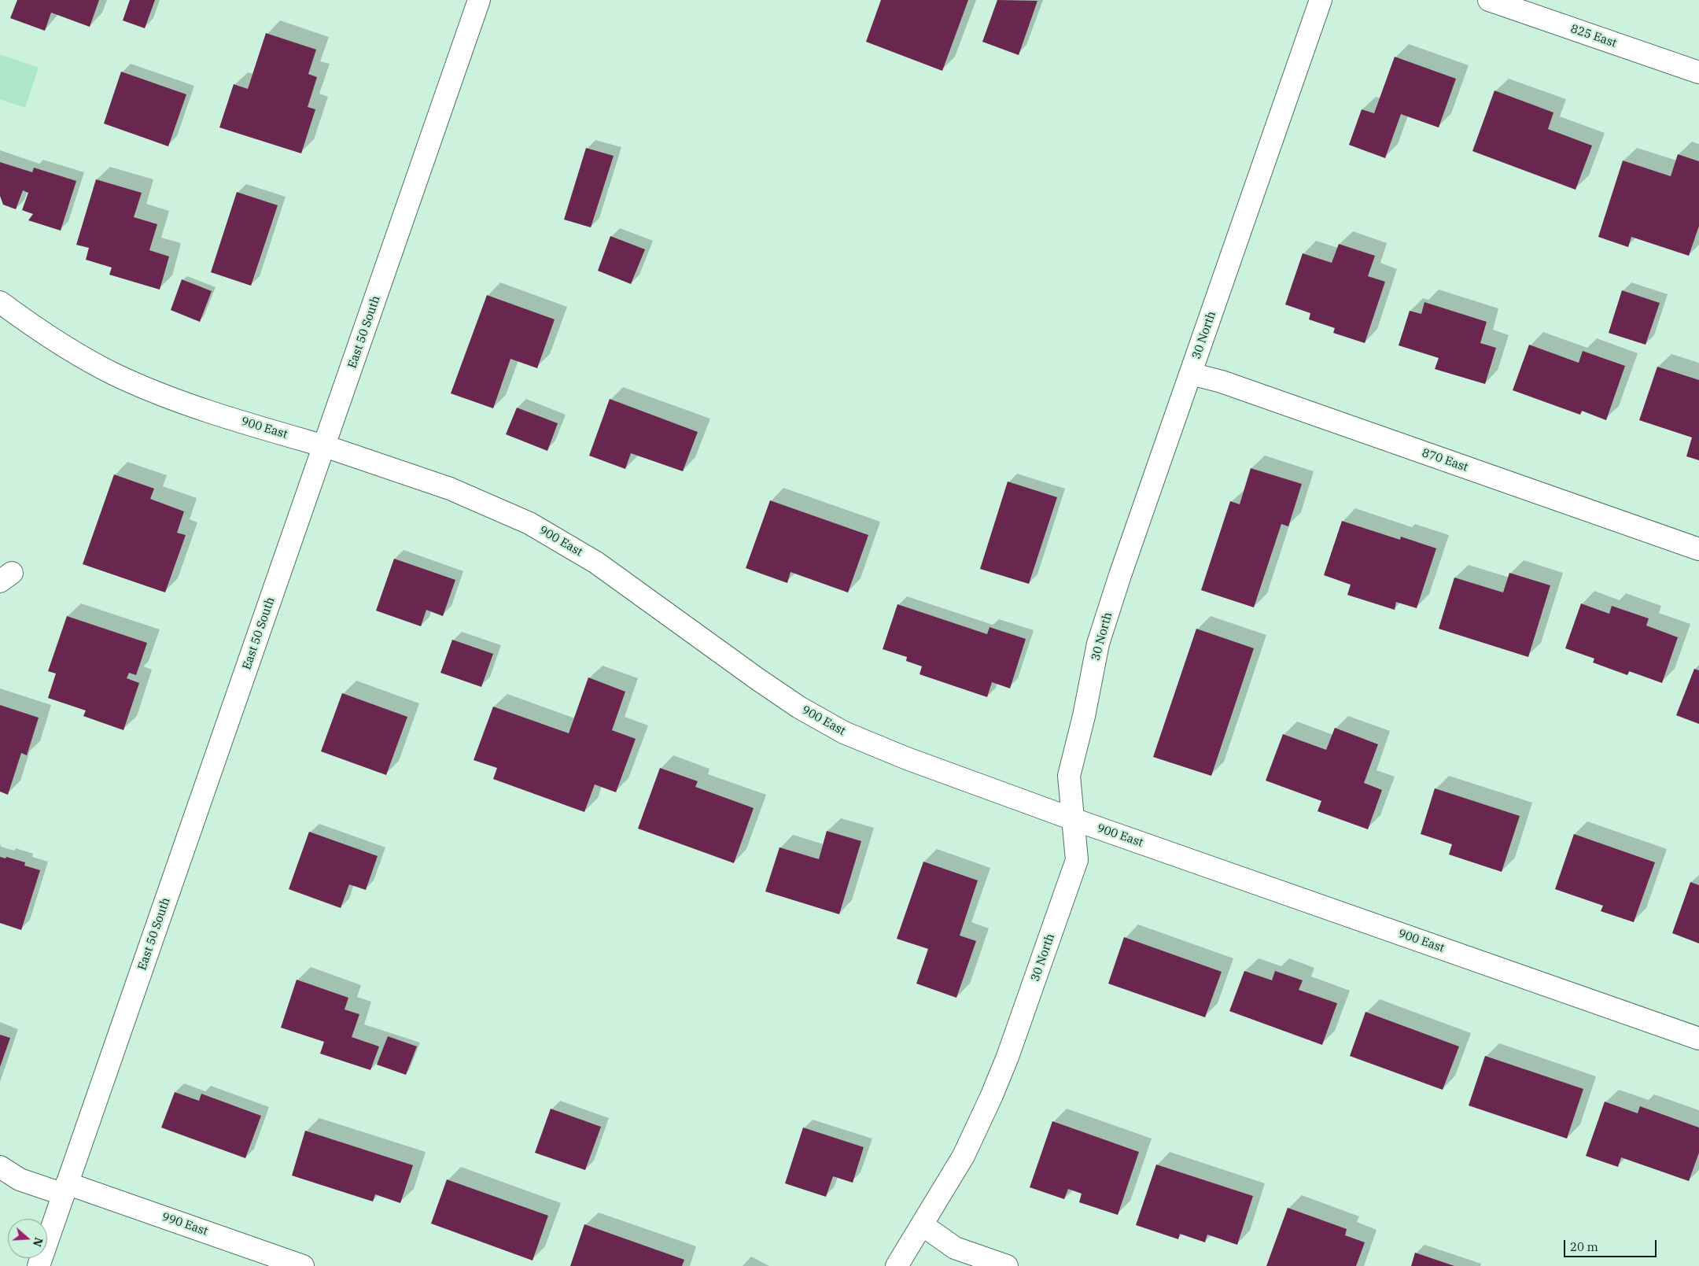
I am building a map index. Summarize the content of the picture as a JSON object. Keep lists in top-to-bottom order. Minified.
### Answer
{"streets":{"street":["825 East","East 50 South","30 North","900 East","870 East","990 East"]},"crossings":[["East 50 South","900 East"],["East 50 South","990 East"],["30 North","900 East"],["30 North","870 East"]],"scale_bar":"20 m","north":"right"}
